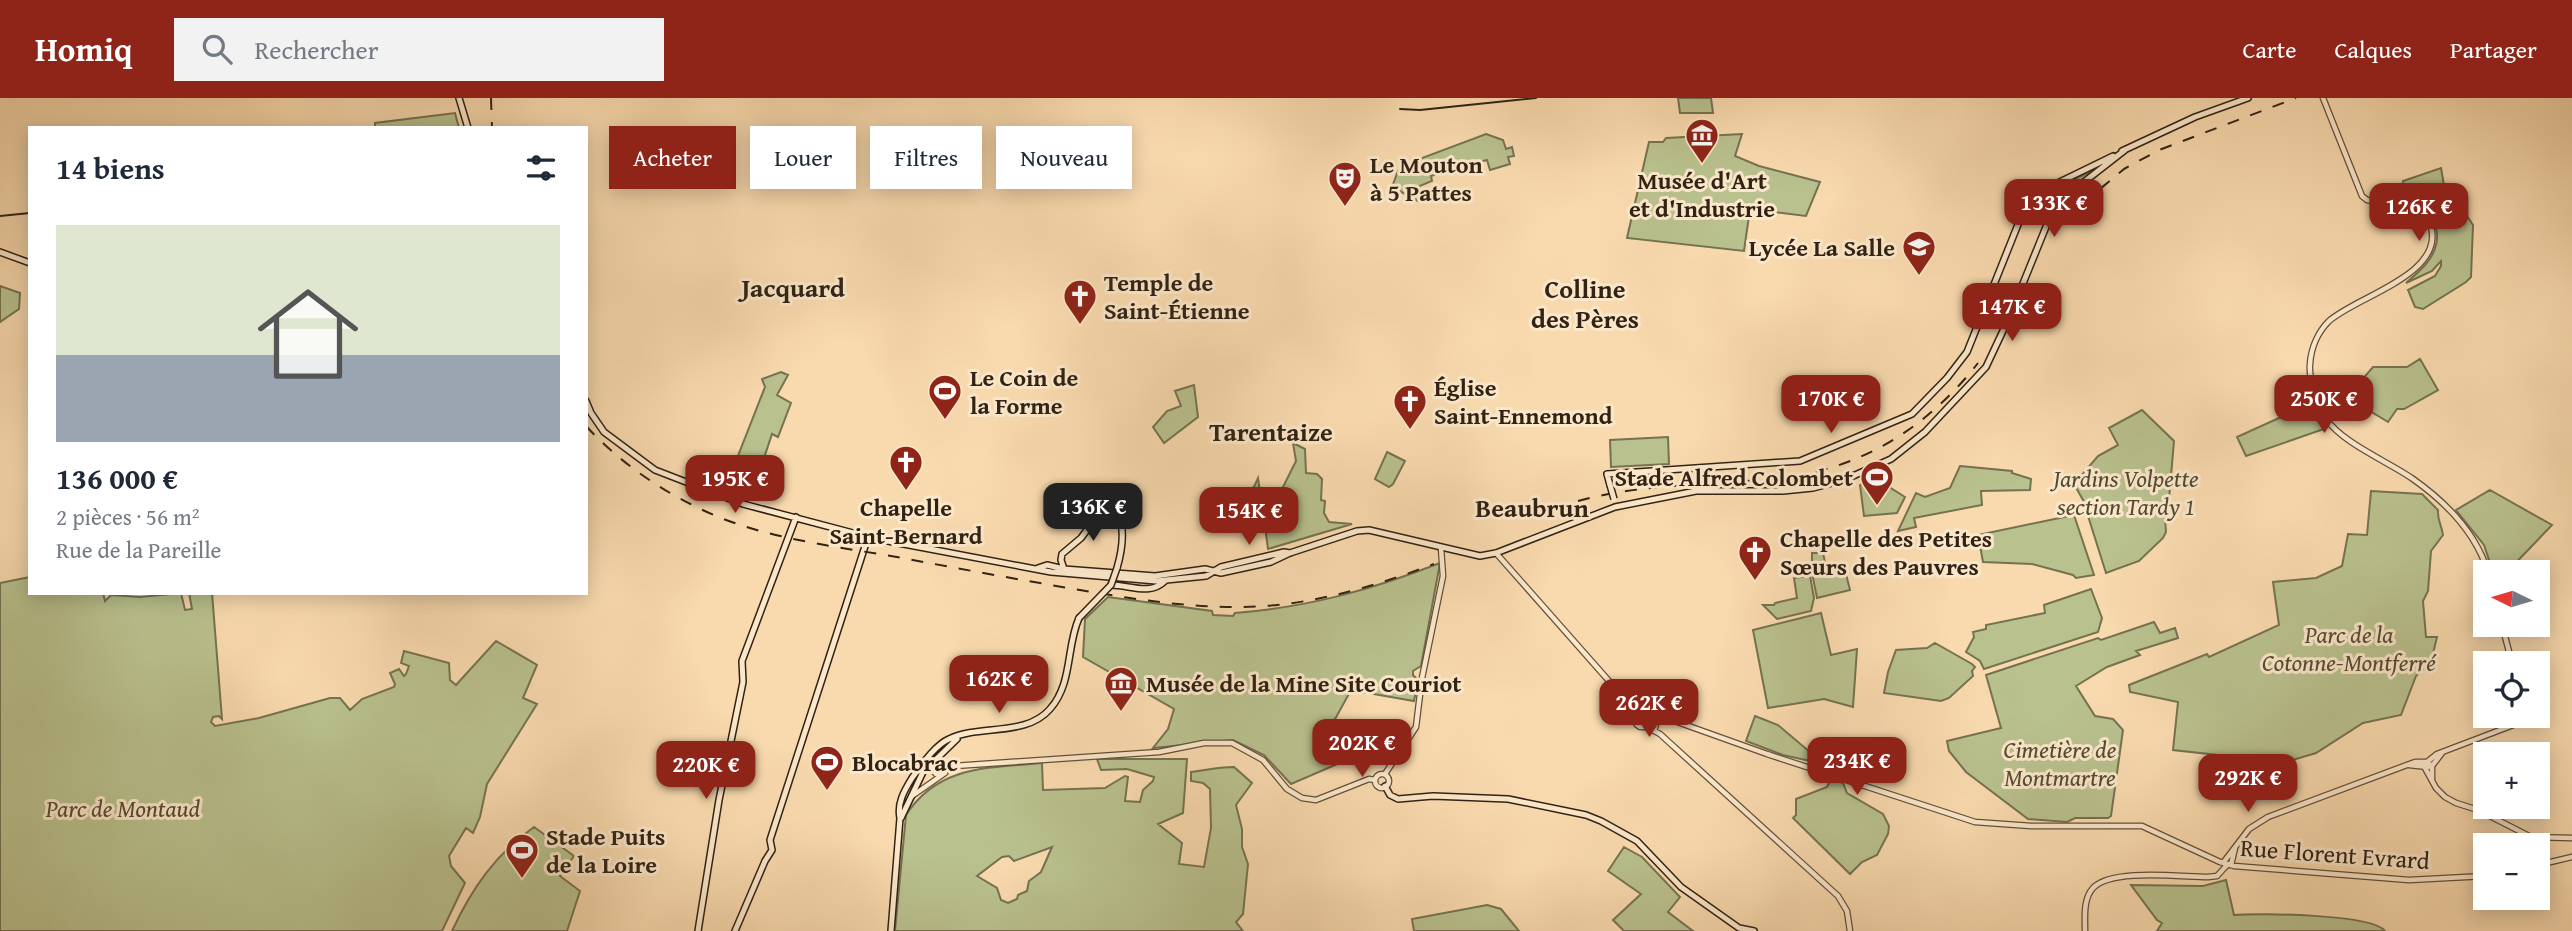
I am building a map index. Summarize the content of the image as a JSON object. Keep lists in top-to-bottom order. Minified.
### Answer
{"streets":{"street":["Rue Florent Evrard"]},"districts":["Jacquard","Colline des Pères","Tarentaize","Beaubrun"],"parks":["Jardins Volpette section Tardy 1","Parc de la Cotonne-Montferré","Cimetière de Montmartre","Parc de Montaud"],"places":{"museum":["Musée d'Art et d'Industrie","Musée de la Mine Site Couriot"],"theatre":["Le Mouton à 5 Pattes"],"school or university":["Lycée La Salle"],"church":["Temple de Saint-Étienne","Église Saint-Ennemond","Chapelle Saint-Bernard","Chapelle des Petites Sœurs des Pauvres"],"sports":["Le Coin de la Forme","Stade Alfred Colombet","Blocabrac","Stade Puits de la Loire"]},"north":"left","page":{"header":"Homiq","search":"Rechercher","nav":["Carte","Calques","Partager"],"chip":["Acheter","Louer","Filtres","Nouveau"],"heading":"14 biens","price":["133K €","126K €","147K €","170K €","250K €","195K €","136K €","154K €","162K €","262K €","202K €","234K €","220K €","292K €"],"list":[{"name":"136 000 €","note":"2 pièces · 56 m² · Rue de la Pareille"}],"map_buttons":["+","−"]}}
